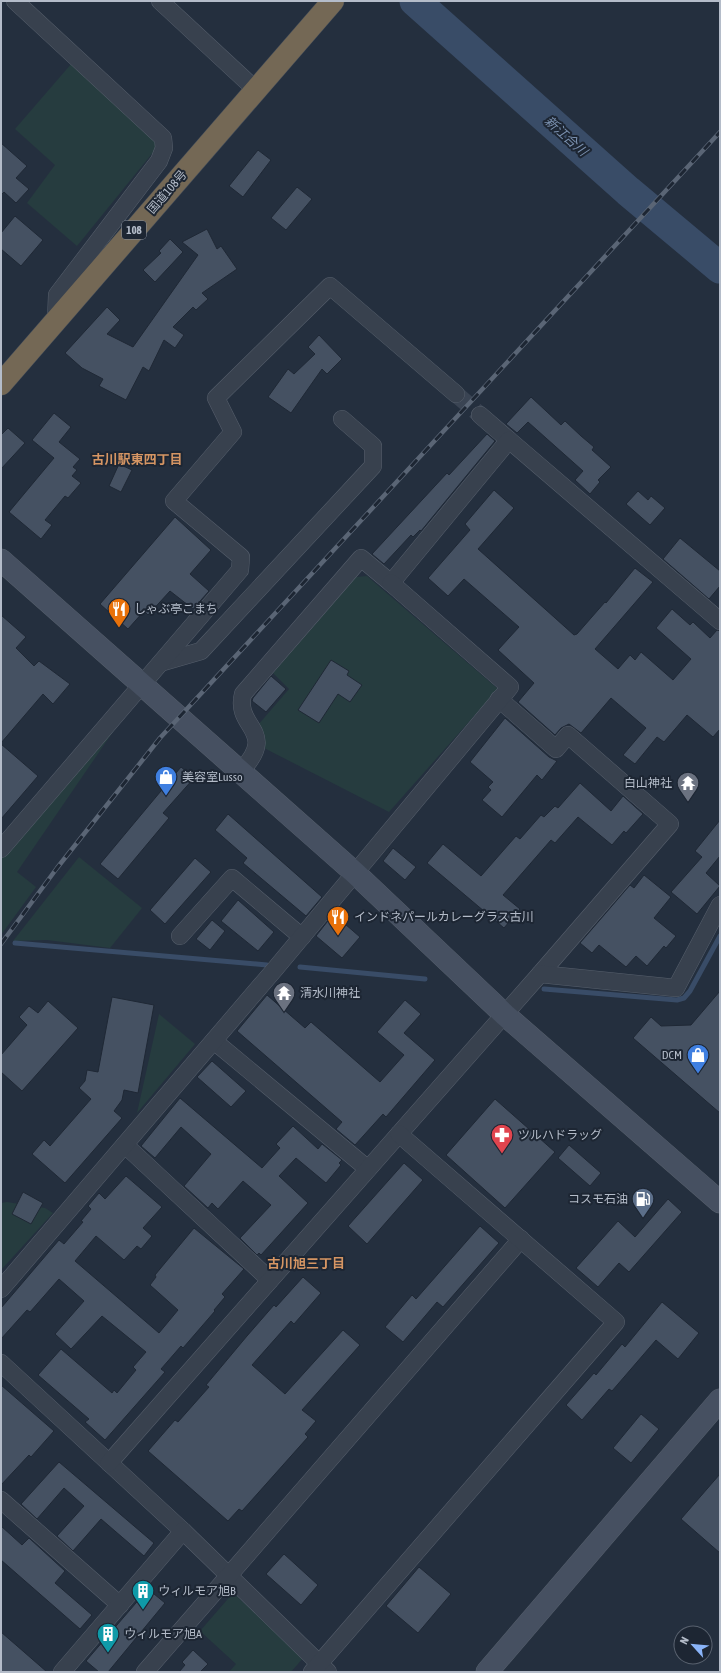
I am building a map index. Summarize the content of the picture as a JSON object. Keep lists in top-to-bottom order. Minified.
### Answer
{"streets":{"highway":["国道108号","108"]},"districts":["古川駅東四丁目","古川旭三丁目"],"water":["新江合川"],"places":{"restaurant":["しゃぶ亭こまち","インドネパールカレーグラス古川"],"shop":["美容室Lusso","DCM"],"temple":["白山神社","清水川神社"],"pharmacy":["ツルハドラッグ"],"fuel station":["コスモ石油"],"building":["ウィルモア旭B","ウィルモア旭A"]},"north":"top left"}
